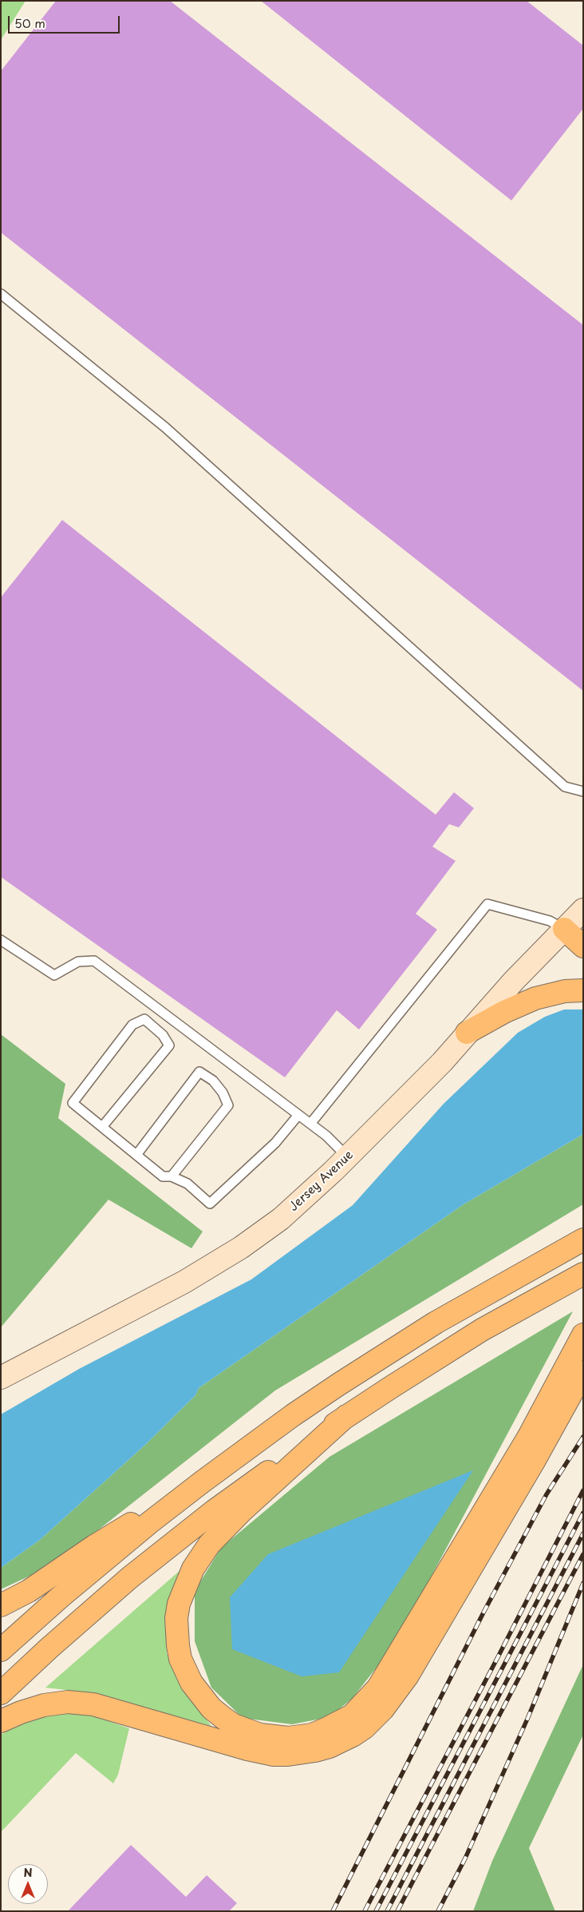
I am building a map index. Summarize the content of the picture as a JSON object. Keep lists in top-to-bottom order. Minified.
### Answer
{"streets":{"main road":["Jersey Avenue"]},"scale_bar":"50 m","north":"top"}
